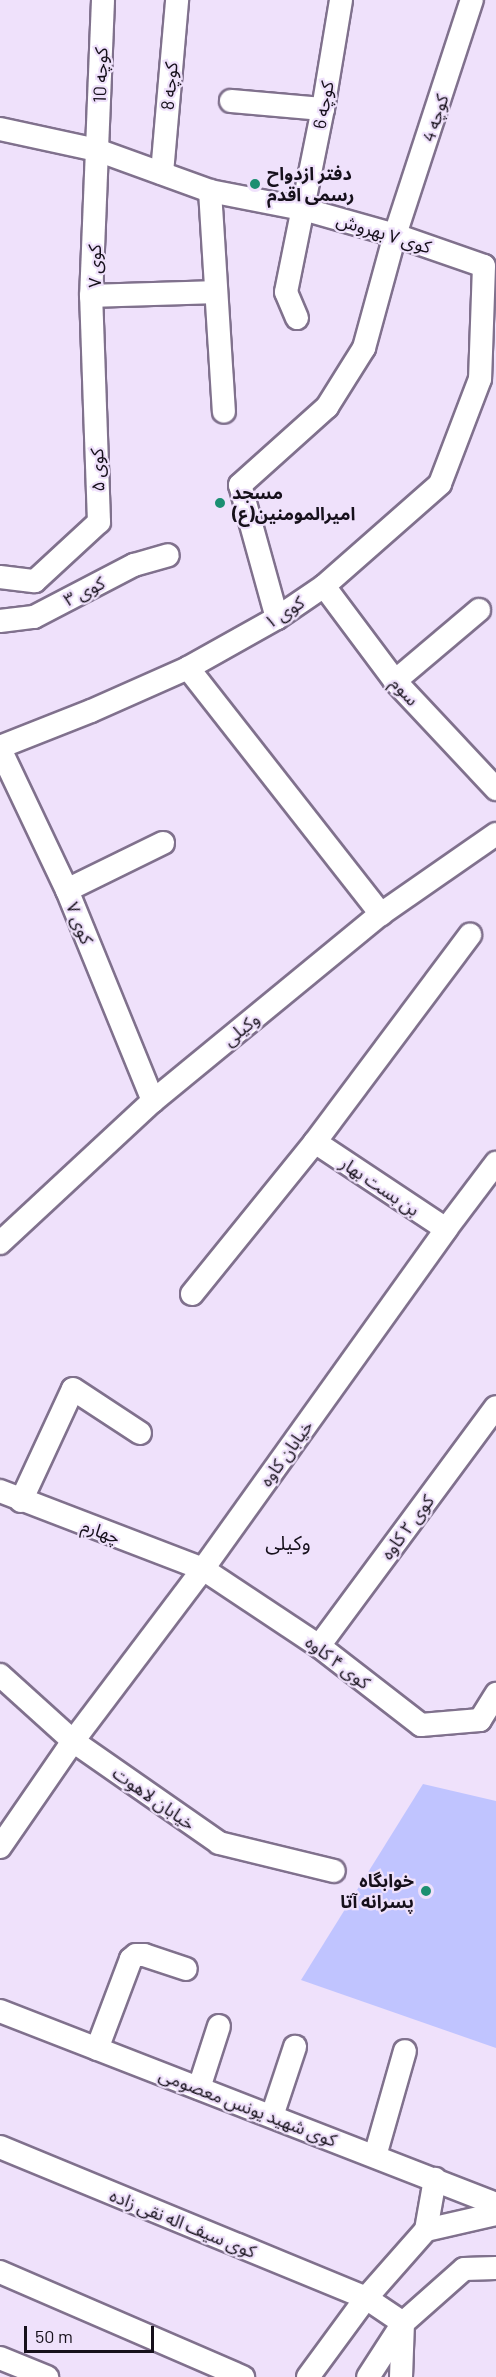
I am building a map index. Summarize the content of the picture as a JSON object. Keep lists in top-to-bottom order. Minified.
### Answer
{"streets":{"street":["کوچه 10","کوچه 8","کوچه 6","کوچه 4","کوی ۷ بهروش","کوی ۷","کوی ۵","کوی ۳","کوی ۱","سوم","وکیلی","بن بست بهار","خیابان کاوه","کوی ۲ کاوه","چهارم","کوی ۴ کاوه","خیابان لاهوت","کوی شهید یونس معصومی","کوی سیف اله نقی زاده"]},"crossings":[["کوچه 10","کوی ۷ بهروش"],["کوچه 10","کوی ۷"],["کوچه 8","کوی ۷ بهروش"],["کوچه 6","کوی ۷ بهروش"],["کوچه 4","کوی ۷ بهروش"],["کوچه 4","کوی ۱"],["کوی ۷ بهروش","کوی ۷"],["کوی ۷ بهروش","کوی ۱"],["کوی ۷","کوی ۵"],["کوی ۷","کوی ۱"],["کوی ۷","وکیلی"],["کوی ۱","سوم"],["بن بست بهار","خیابان کاوه"],["خیابان کاوه","چهارم"],["خیابان کاوه","کوی ۴ کاوه"],["خیابان کاوه","خیابان لاهوت"],["کوی ۲ کاوه","کوی ۴ کاوه"],["چهارم","کوی ۴ کاوه"]],"districts":["وکیلی"],"places":["دفتر ازدواح رسمی اقدم","مسجد امیرالمومنین(ع)","خوابگاه پسرانه آتا"],"scale_bar":"50 m"}
